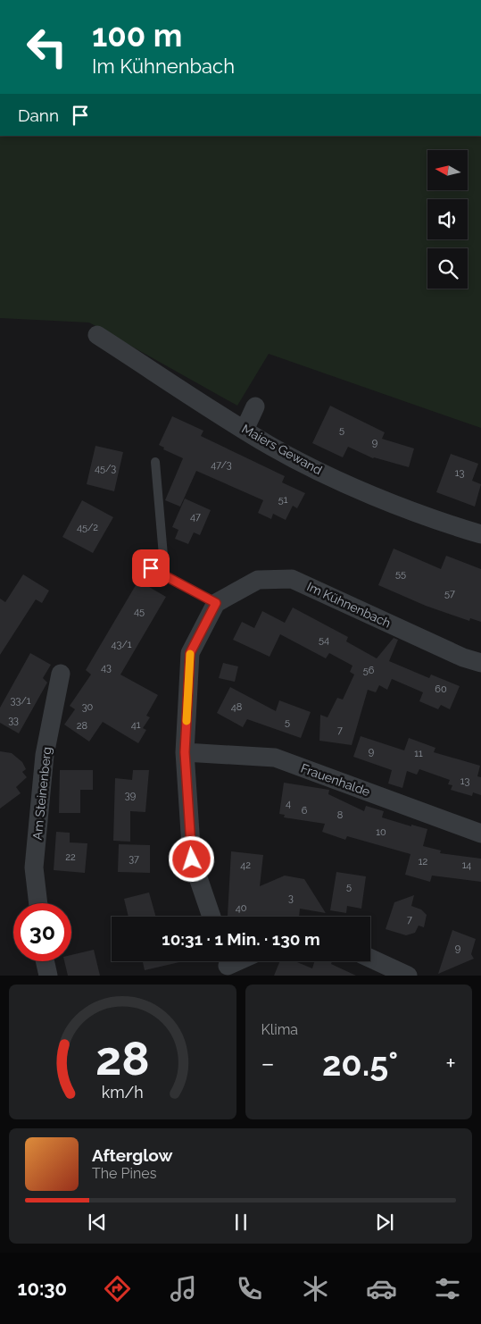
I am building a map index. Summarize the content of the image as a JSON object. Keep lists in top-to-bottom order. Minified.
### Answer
{"streets":{"street":["Maiers Gewand","Im Kühnenbach","Frauenhalde","Am Steinenberg"]},"house_numbers":["5","9","47/3","45/3","13","51","47","45/2","55","57","45","54","43/1","43","56","60","33/1","30","48","33","5","41","28","7","9","11","13","39","4","6","8","10","22","37","12","42","14","5","3","40","7","9"],"north":"left","page":{"turn":["100 m","Im Kühnenbach"],"then":"Dann","limit":"30","trip":"10:31 · 1 Min. · 130 m","tile":"Klima","heat":["−","20.5°","+"],"song":["Afterglow","The Pines"],"tabs":"10:30","gauge":["28","km/h"]}}
